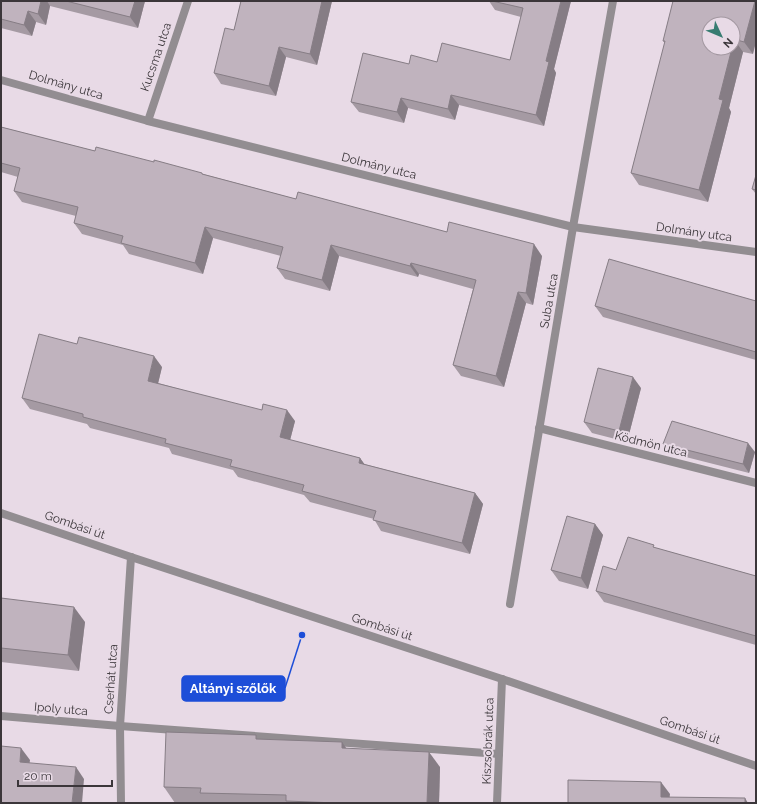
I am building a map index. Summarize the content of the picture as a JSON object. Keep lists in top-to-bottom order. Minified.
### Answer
{"streets":{"street":["Kucsma utca","Dolmány utca","Suba utca","Ködmön utca","Gombási út","Cserhát utca","Ipoly utca","Kiszsobrák utca"]},"crossings":[["Kucsma utca","Dolmány utca"],["Dolmány utca","Suba utca"],["Suba utca","Ködmön utca"],["Gombási út","Cserhát utca"],["Gombási út","Kiszsobrák utca"],["Cserhát utca","Ipoly utca"],["Ipoly utca","Kiszsobrák utca"]],"places":["Altányi szőlők"],"scale_bar":"20 m","north":"bottom right"}
